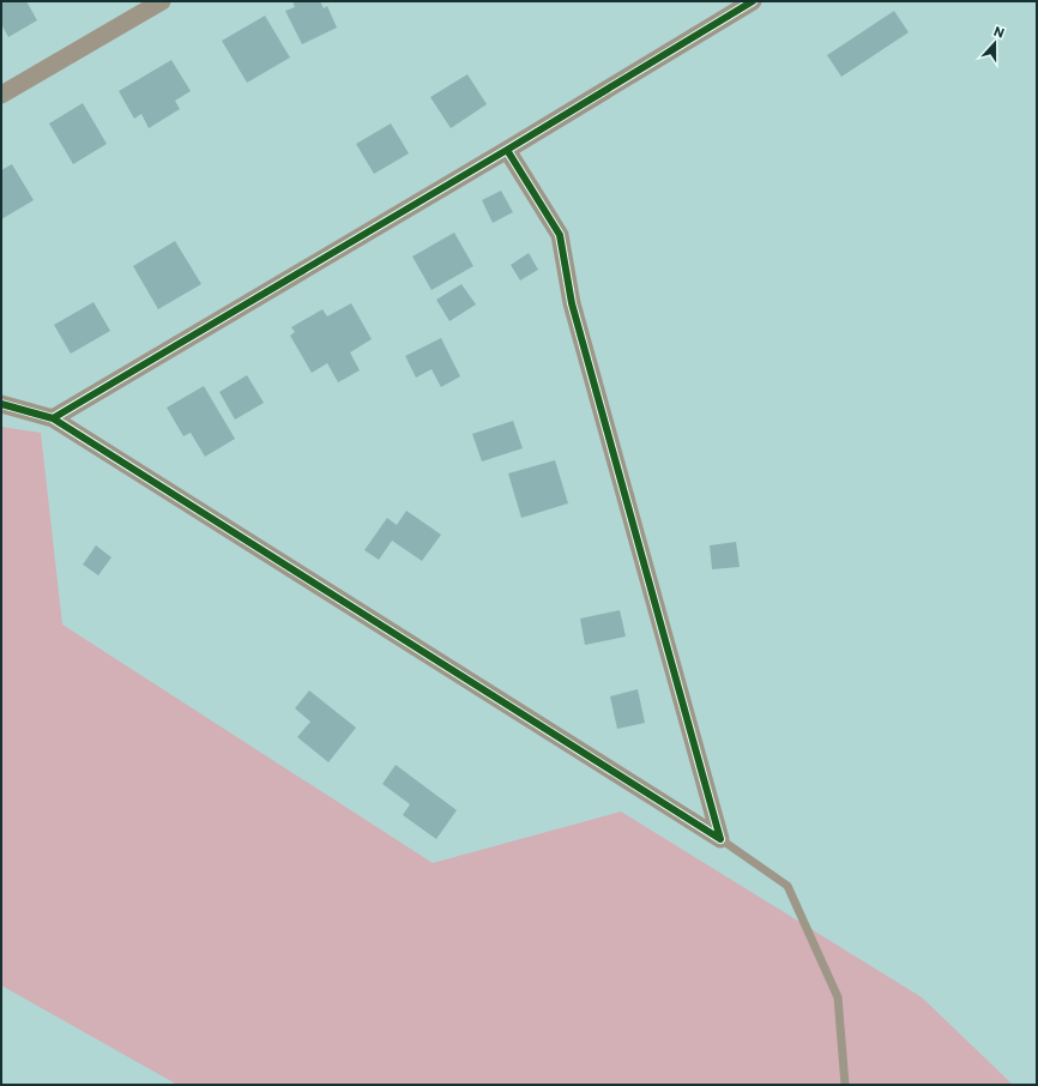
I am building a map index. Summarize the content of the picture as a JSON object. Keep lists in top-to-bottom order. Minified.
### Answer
{"north":"top"}
